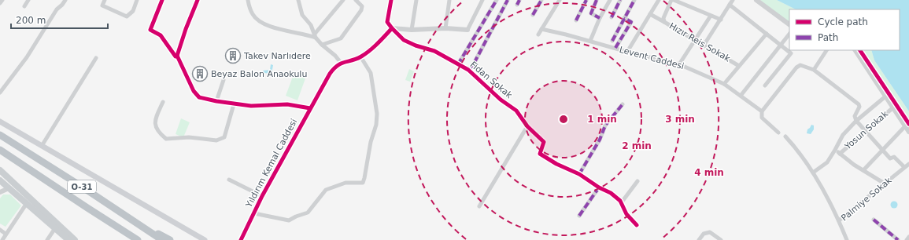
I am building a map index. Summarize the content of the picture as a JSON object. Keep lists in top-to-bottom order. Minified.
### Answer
{"streets":{"highway":["O-31"],"street":["Hızır Reis Sokak","Levent Caddesi","Fidan Sokak","Yosun Sokak","Yıldırım Kemal Caddesi","Palmiye Sokak"]},"crossings":[["Fidan Sokak","Yıldırım Kemal Caddesi"]],"places":{"building":["Takev Narlıdere","Beyaz Balon Anaokulu"]},"legend":["Cycle path","Path"],"scale_bar":"200 m","rings":["1 min","3 min","2 min","4 min"]}
